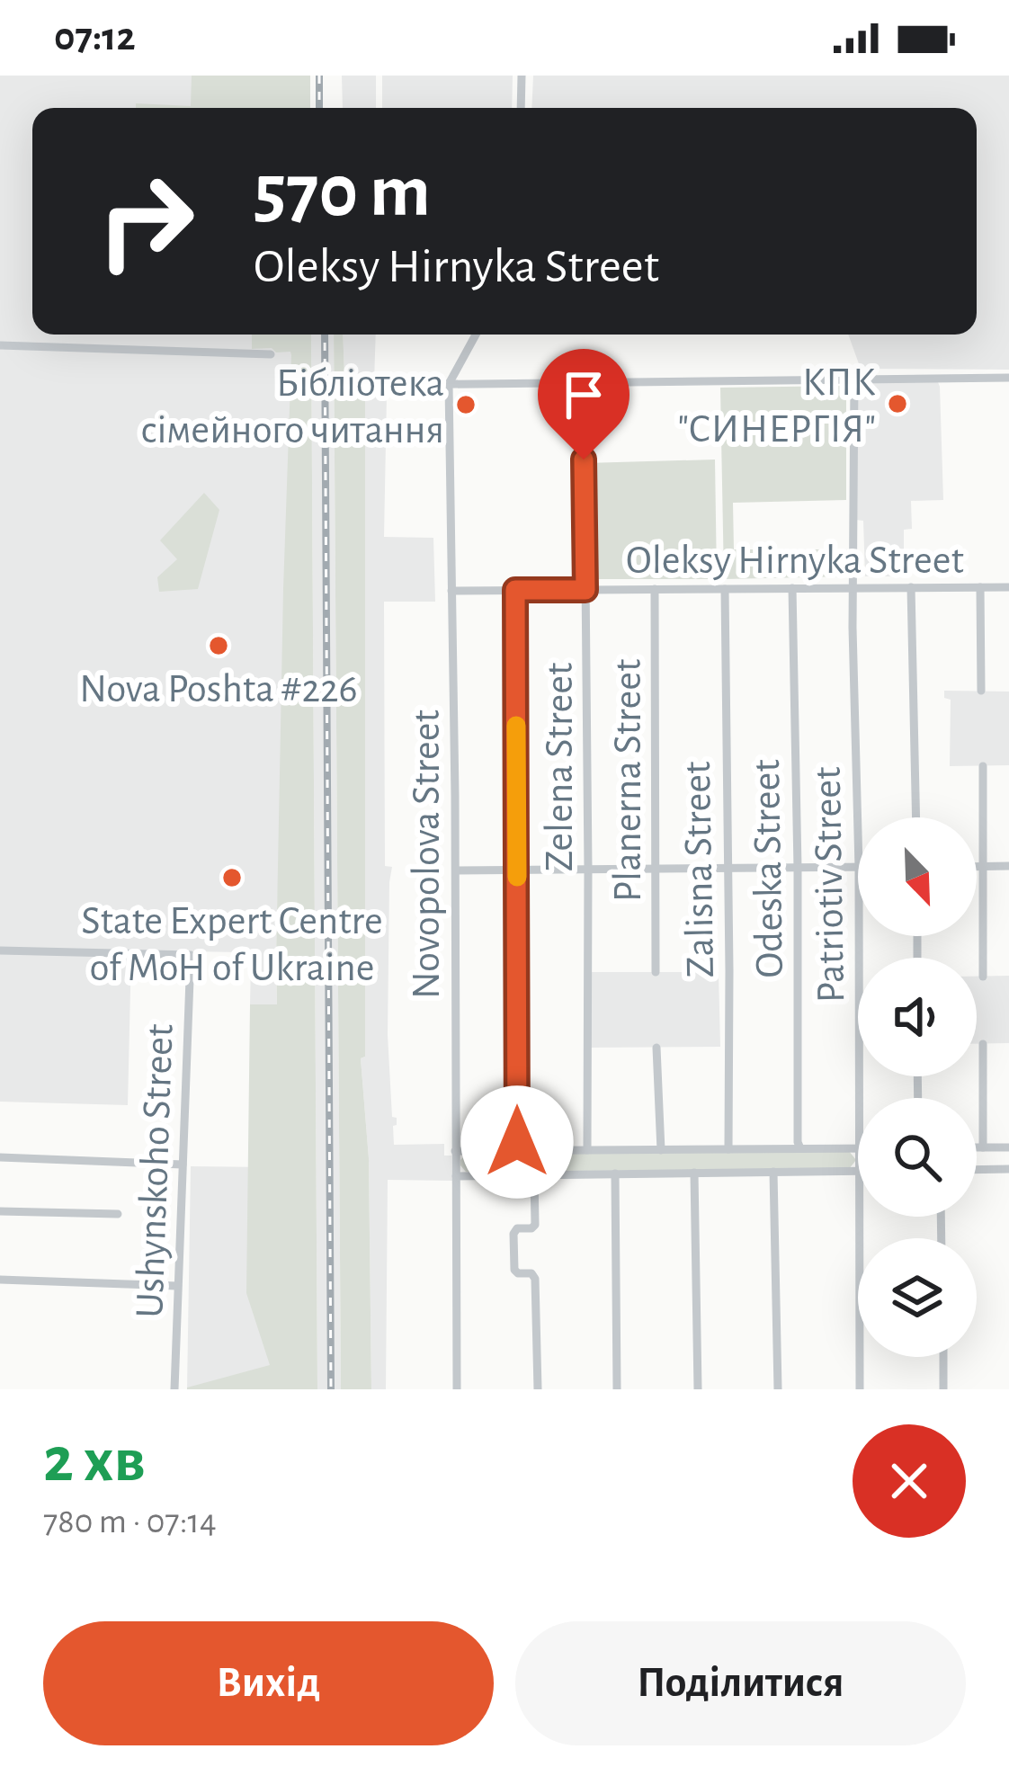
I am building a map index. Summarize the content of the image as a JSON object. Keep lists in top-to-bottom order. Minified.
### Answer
{"streets":{"street":["Oleksy Hirnyka Street","Zelena Street","Planerna Street","Novopolova Street","Odeska Street","Zalisna Street","Patriotiv Street","Ushynskoho Street"]},"crossings":[["Oleksy Hirnyka Street","Zelena Street"],["Oleksy Hirnyka Street","Planerna Street"],["Oleksy Hirnyka Street","Novopolova Street"],["Oleksy Hirnyka Street","Odeska Street"],["Oleksy Hirnyka Street","Zalisna Street"],["Oleksy Hirnyka Street","Patriotiv Street"]],"places":["КПК \"СИНЕРГІЯ\"","Бібліотека сімейного читання","Nova Poshta #226","State Expert Centre of MoH of Ukraine"],"north":"bottom right","page":{"status":"07:12","turn":["570 m","Oleksy Hirnyka Street"],"heading":["2 хв","780 m · 07:14"],"buttons":["Вихід","Поділитися"]}}
